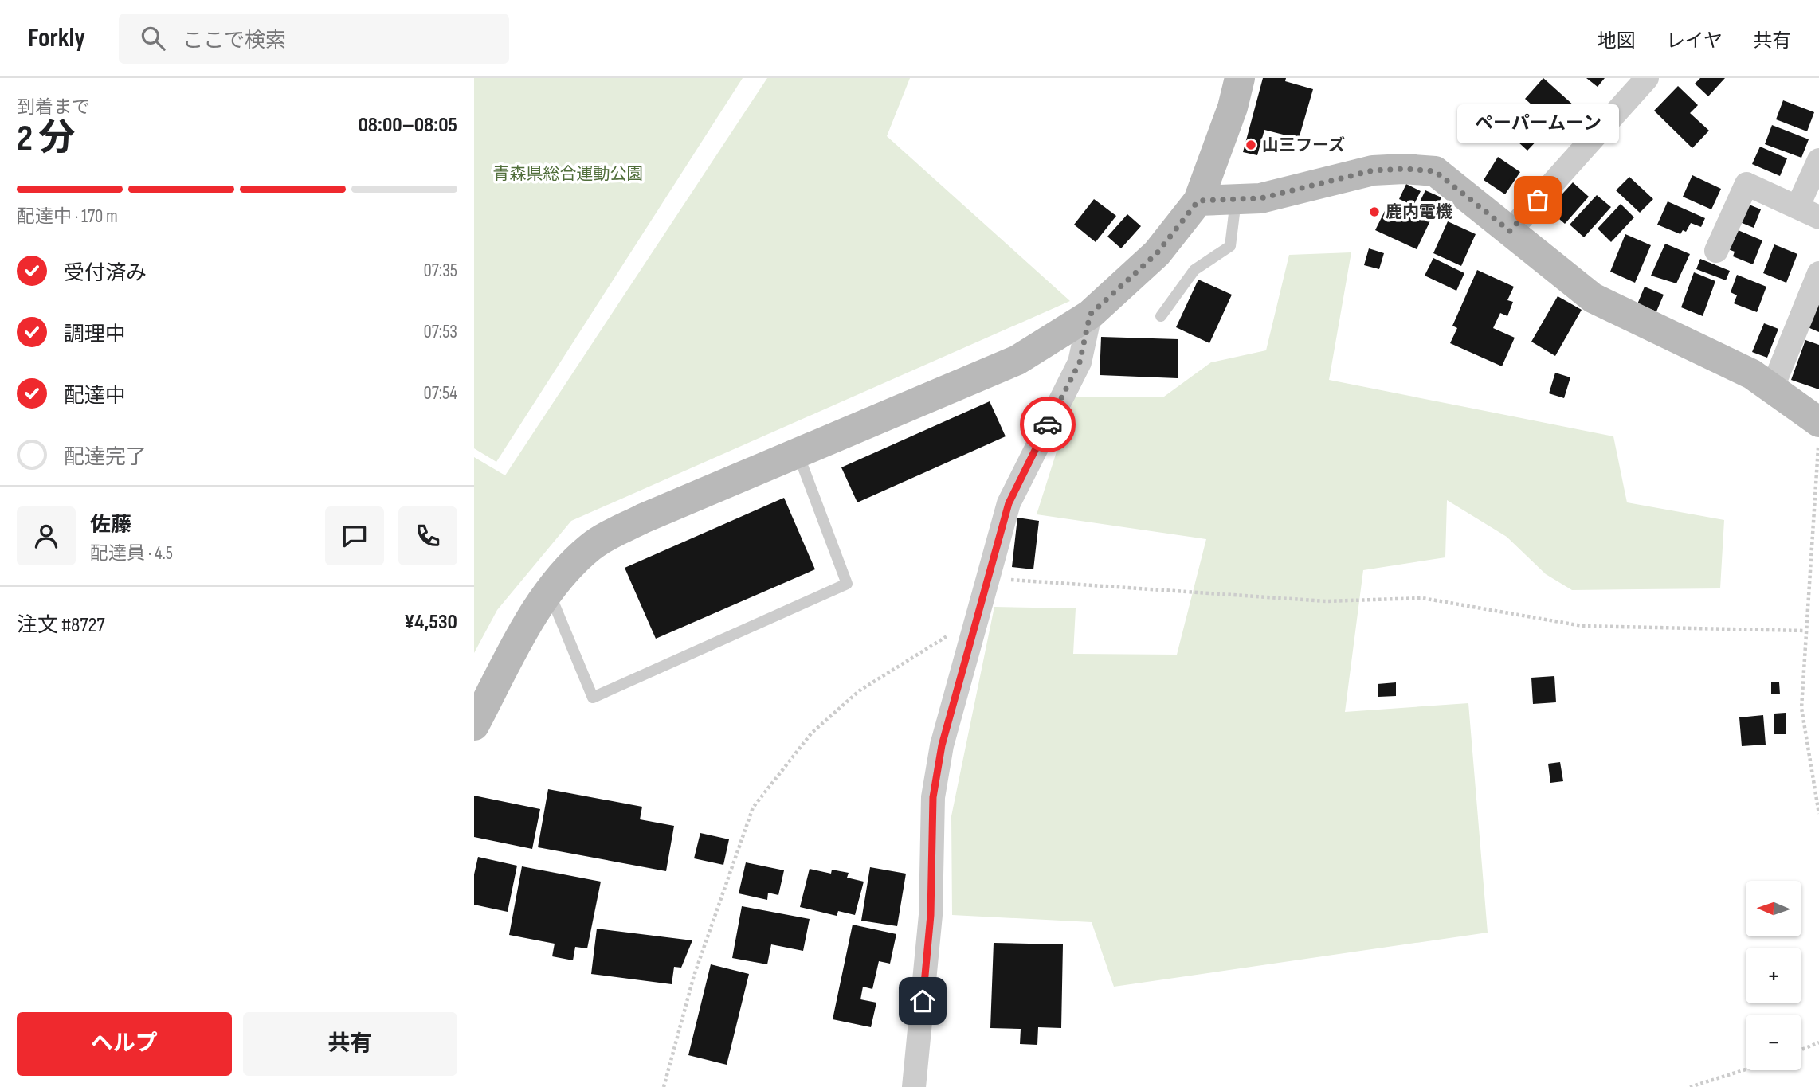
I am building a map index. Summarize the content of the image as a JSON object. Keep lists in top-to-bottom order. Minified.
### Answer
{"parks":["青森県総合運動公園"],"places":["山三フーズ","ペーパームーン","鹿内電機"],"north":"left","page":{"header":"Forkly","search":"ここで検索","nav":["地図","レイヤ","共有"],"heading":["2 分","到着まで","08:00–08:05"],"panel":["佐藤","配達員 · 4.5","注文 #8727","¥4,530"],"bubble":"ペーパームーン","bar":"配達中 · 170 m","list":[["受付済み","07:35"],["調理中","07:53"],["配達中","07:54"],"配達完了"],"map_buttons":["+","−"],"buttons":["ヘルプ","共有"]}}
